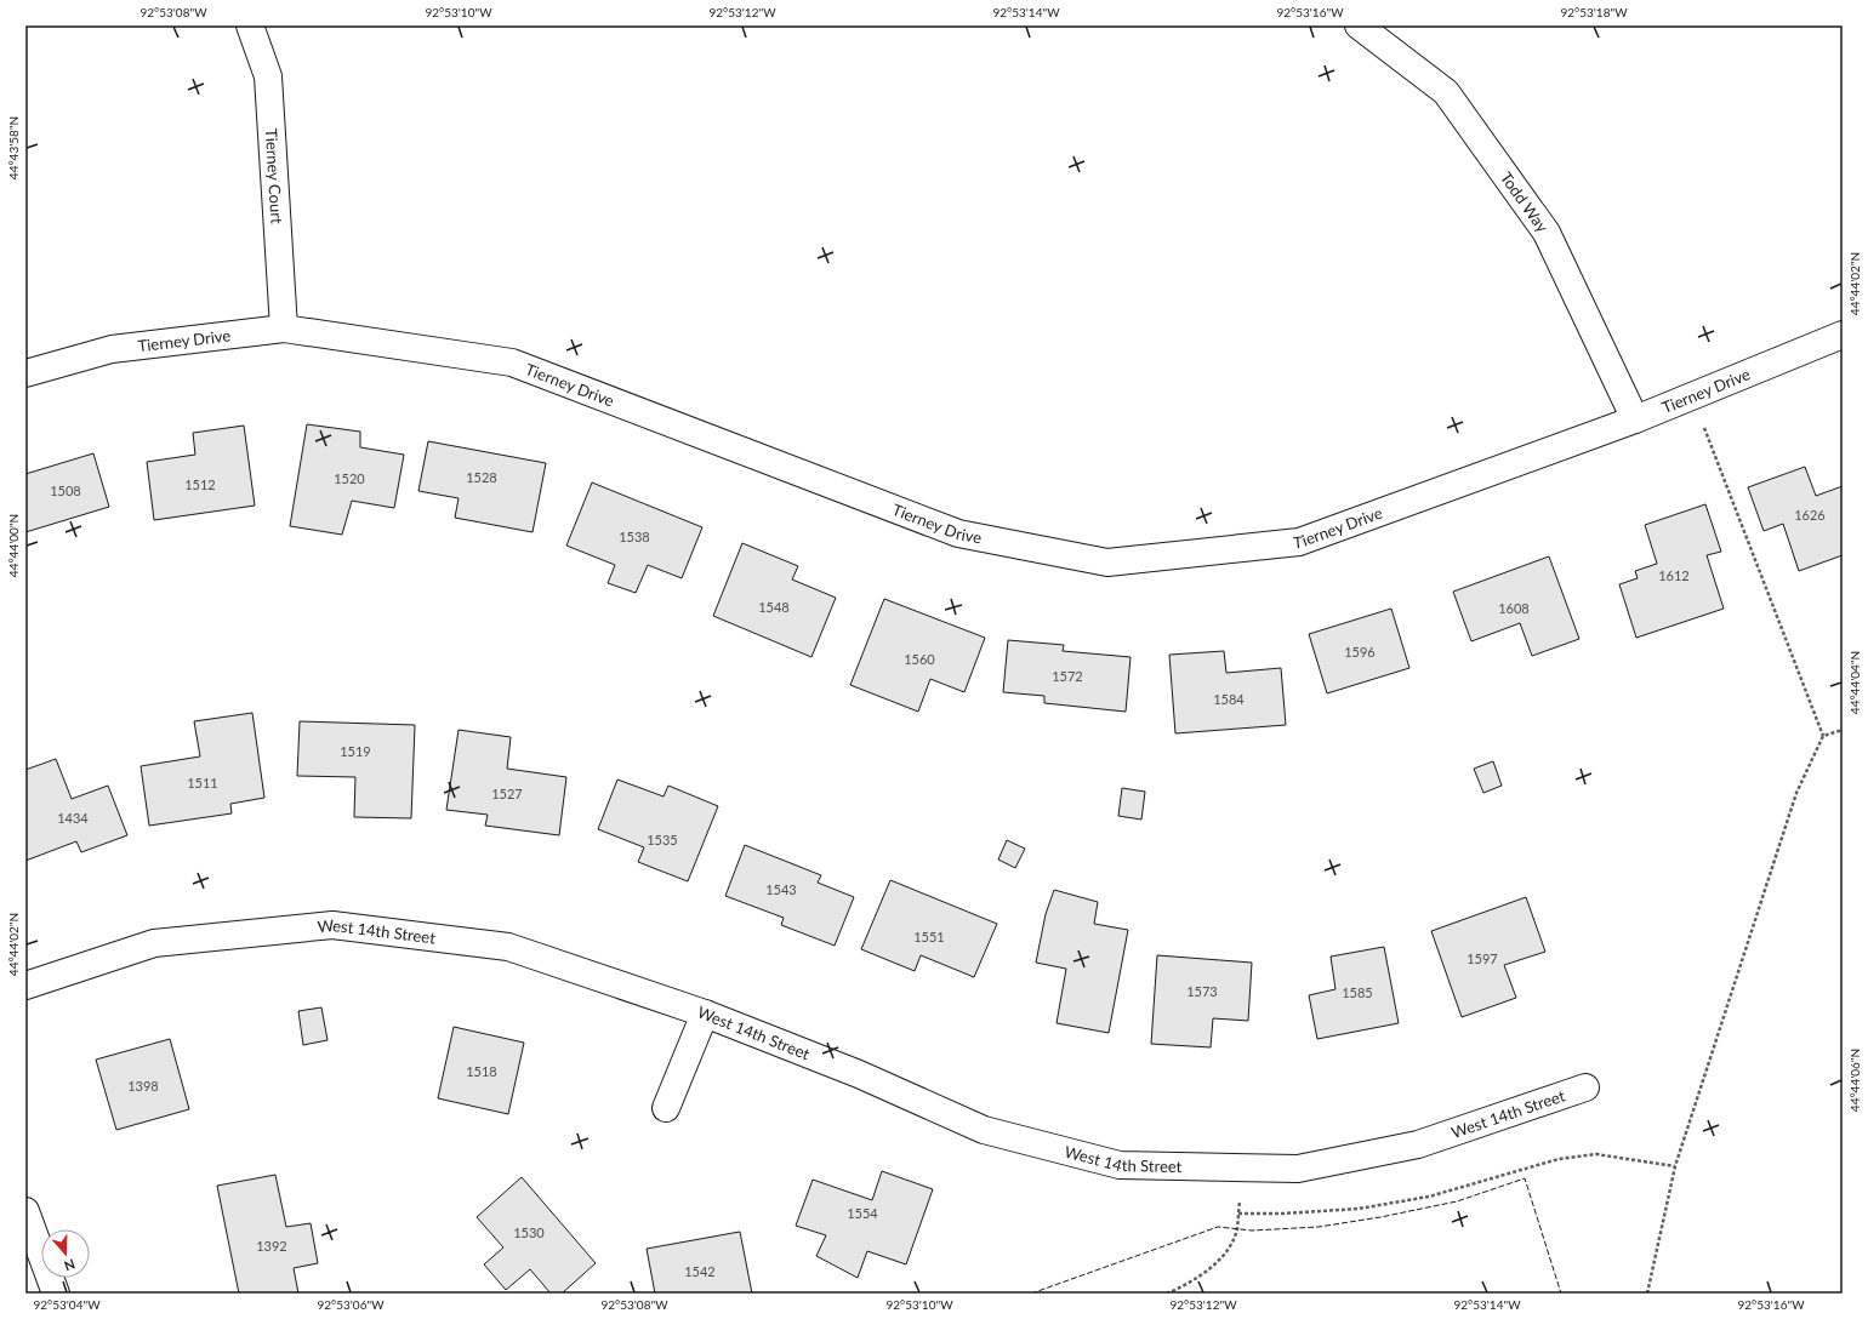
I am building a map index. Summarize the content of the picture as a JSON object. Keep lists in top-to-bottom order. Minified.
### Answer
{"streets":{"street":["Tierney Court","Todd Way","Tierney Drive","West 14th Street"]},"crossings":[["Tierney Court","Tierney Drive"],["Todd Way","Tierney Drive"]],"house_numbers":["1528","1520","1512","1508","1626","1538","1612","1548","1608","1596","1560","1572","1584","1519","1511","1527","1434","1535","1543","1551","1597","1573","1585","1518","1398","1554","1530","1392","1542"],"north":"bottom","coordinates":["92°53'08\"W","92°53'10\"W","92°53'12\"W","92°53'14\"W","92°53'16\"W","92°53'18\"W","44°43'58\"N","44°44'02\"N","44°44'00\"N","44°44'04\"N","44°44'06\"N","92°53'04\"W","92°53'06\"W"]}
